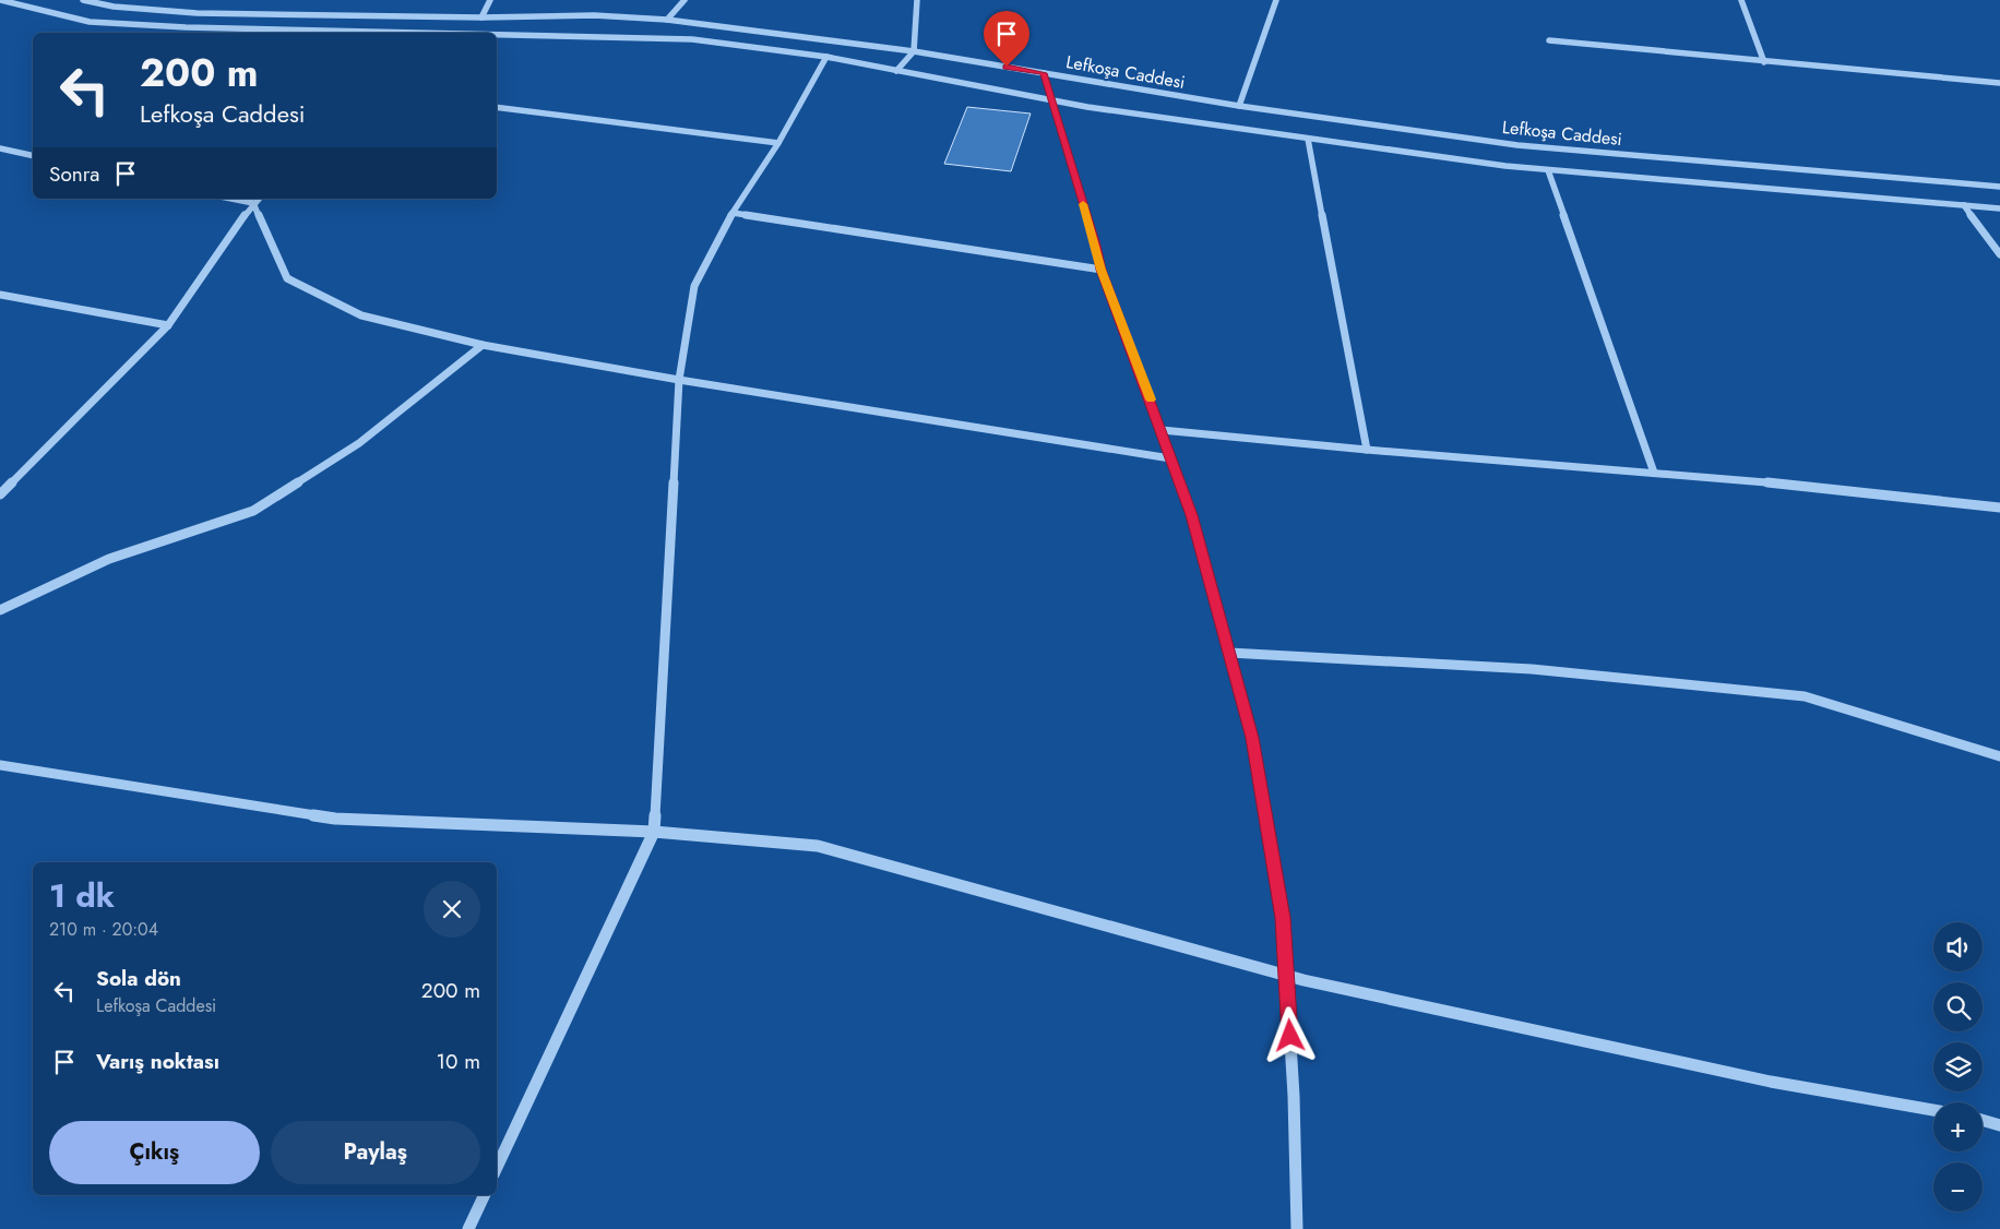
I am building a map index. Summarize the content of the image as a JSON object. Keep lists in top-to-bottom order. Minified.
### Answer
{"streets":{"street":["Lefkoşa Caddesi"]},"page":{"turn":["200 m","Lefkoşa Caddesi"],"then":"Sonra","heading":["1 dk","210 m · 20:04"],"map_buttons":["+","−"],"list":[{"name":"Sola dön","note":"Lefkoşa Caddesi","value":"200 m"},{"name":"Varış noktası","value":"10 m"}],"buttons":["Çıkış","Paylaş"]}}
